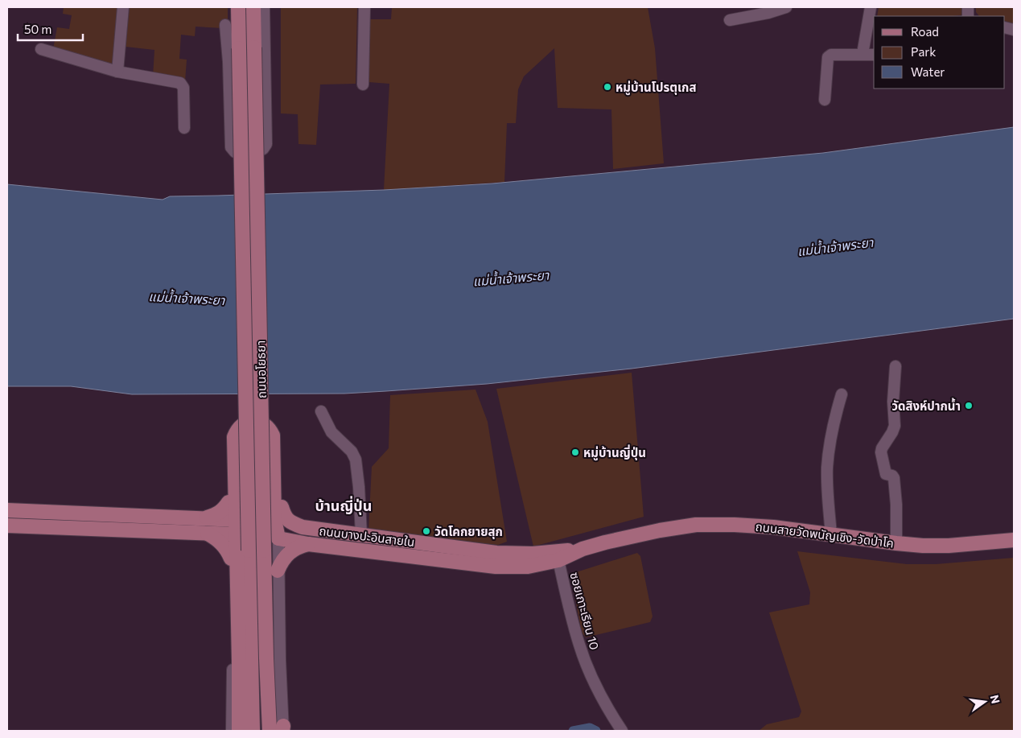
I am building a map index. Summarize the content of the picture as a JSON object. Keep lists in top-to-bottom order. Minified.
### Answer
{"streets":{"main road":["ถนนอโยธยา","ถนนสายวัดพนัญเชิง-วัดป่าโค","ถนนบางปะอินสายใน"],"street":["ซอยเกาะเรียน 10"]},"crossings":[["ถนนสายวัดพนัญเชิง-วัดป่าโค","ถนนบางปะอินสายใน"],["ถนนบางปะอินสายใน","ซอยเกาะเรียน 10"]],"districts":["บ้านญี่ปุ่น"],"water":["แม่น้ำเจ้าพระยา"],"places":["หมู่บ้านโปรตุเกส","วัดสิงห์ปากน้ำ","หมู่บ้านญี่ปุ่น","วัดโคกยายสุก"],"legend":["Road","Park","Water"],"scale_bar":"50 m","north":"right"}
